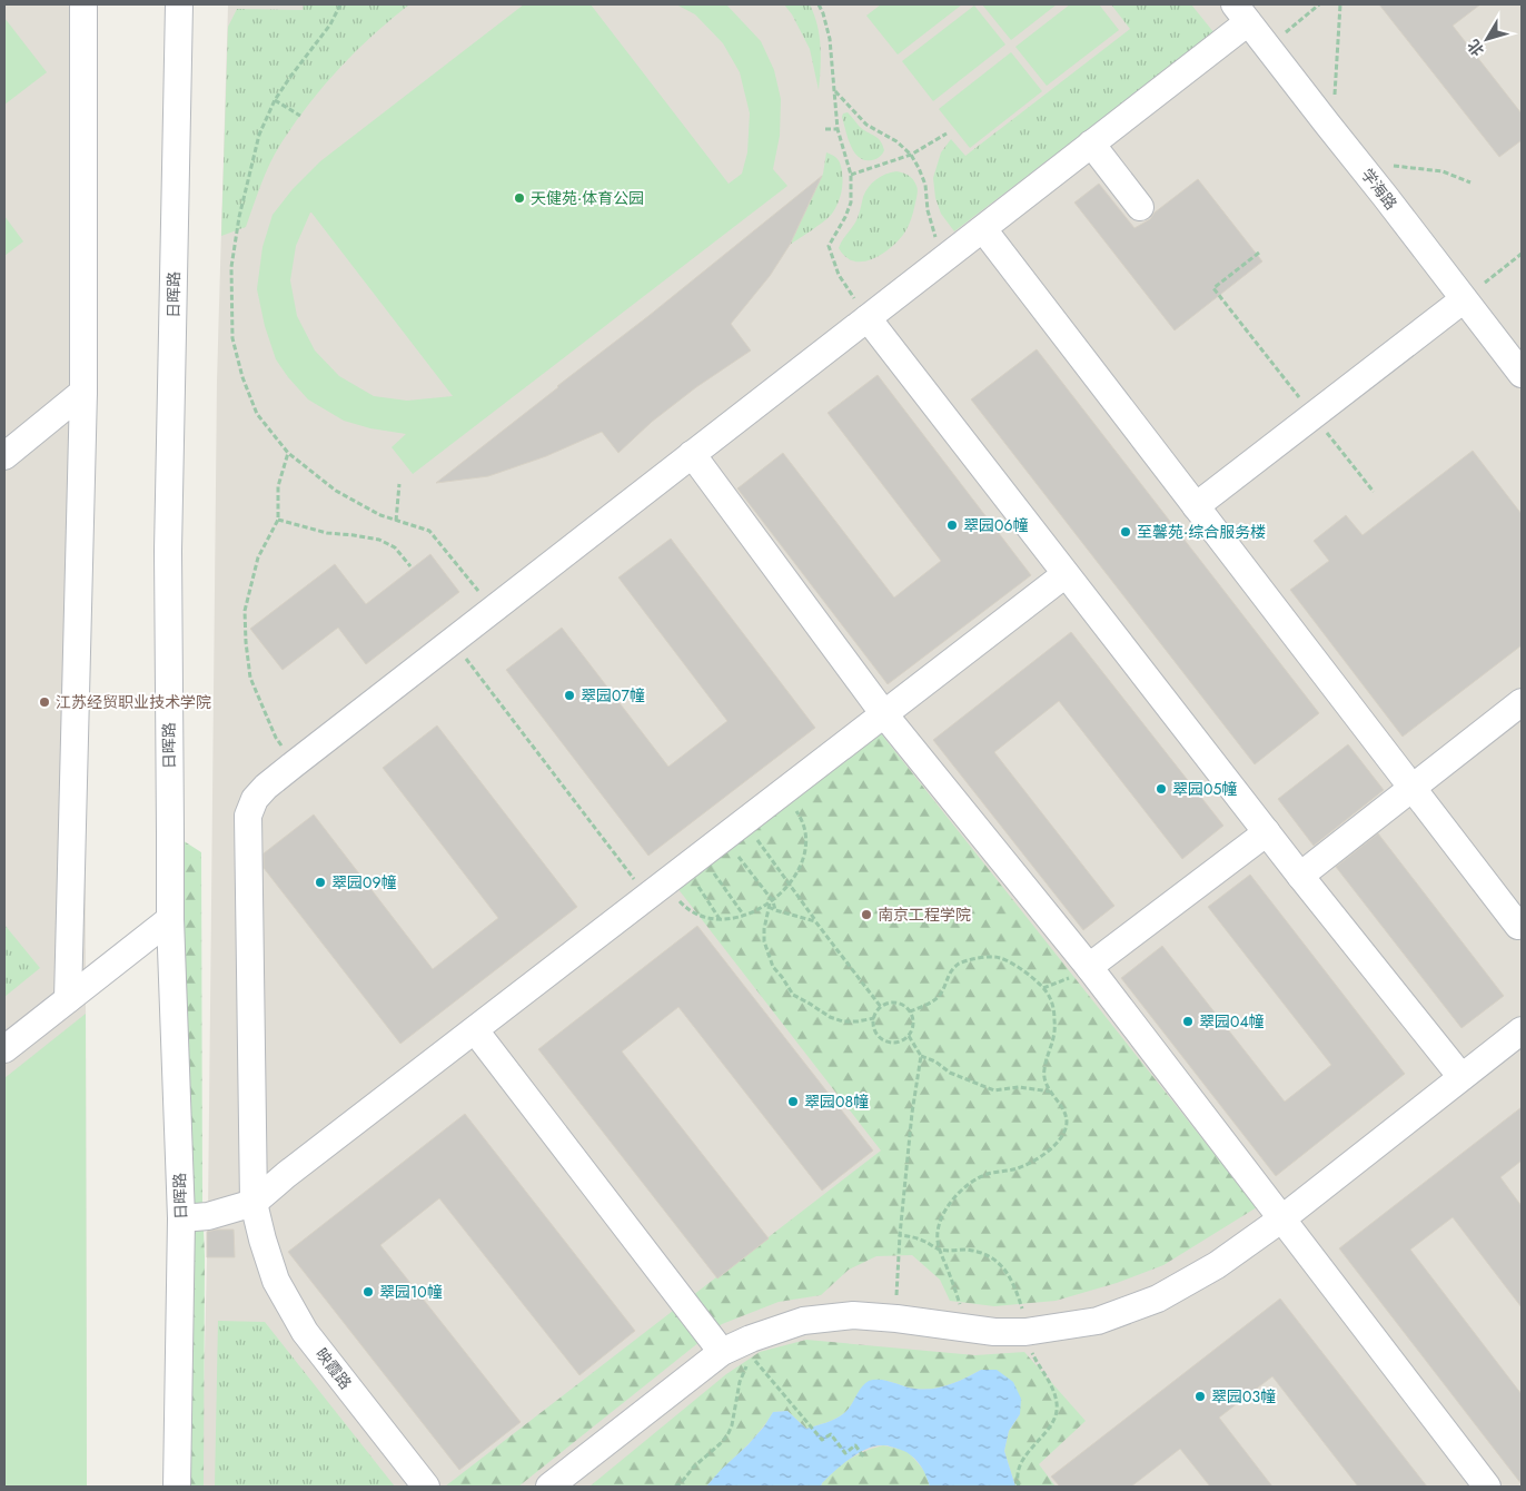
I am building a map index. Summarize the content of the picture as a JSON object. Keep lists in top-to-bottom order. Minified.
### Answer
{"streets":{"street":["学海路","日晖路","映霞路"]},"crossings":[["学海路","映霞路"]],"places":["天健苑·体育公园","翠园06幢","至馨苑·综合服务楼","翠园07幢","江苏经贸职业技术学院","翠园05幢","翠园09幢","南京工程学院","翠园04幢","翠园08幢","翠园10幢","翠园03幢"],"north":"bottom left"}
